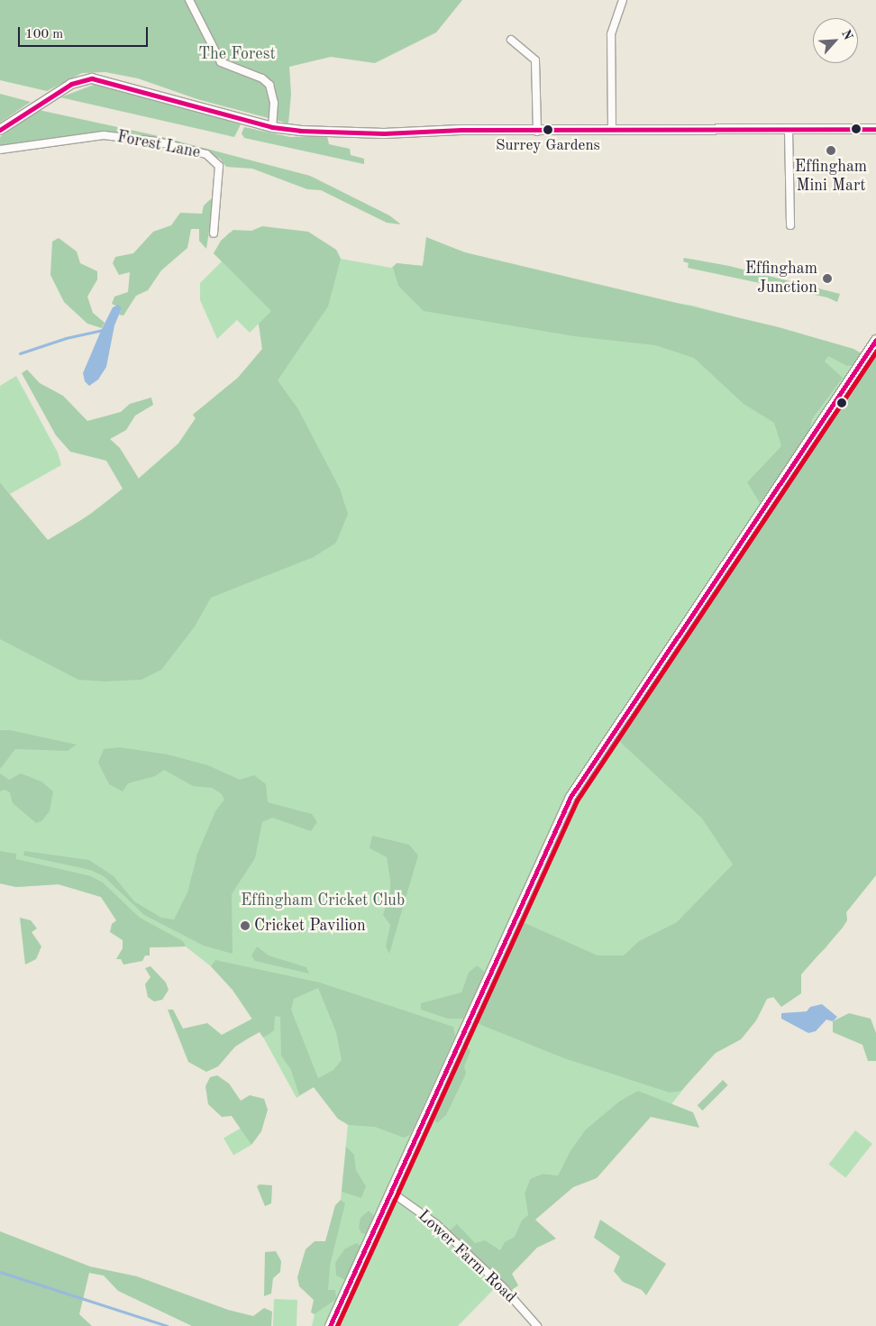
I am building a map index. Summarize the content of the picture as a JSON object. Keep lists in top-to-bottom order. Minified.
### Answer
{"streets":{"street":["Forest Lane","Lower Farm Road"]},"parks":["The Forest","Effingham Cricket Club"],"places":["Surrey Gardens","Effingham Mini Mart","Effingham Junction","Cricket Pavilion"],"scale_bar":"100 m","north":"top right"}
